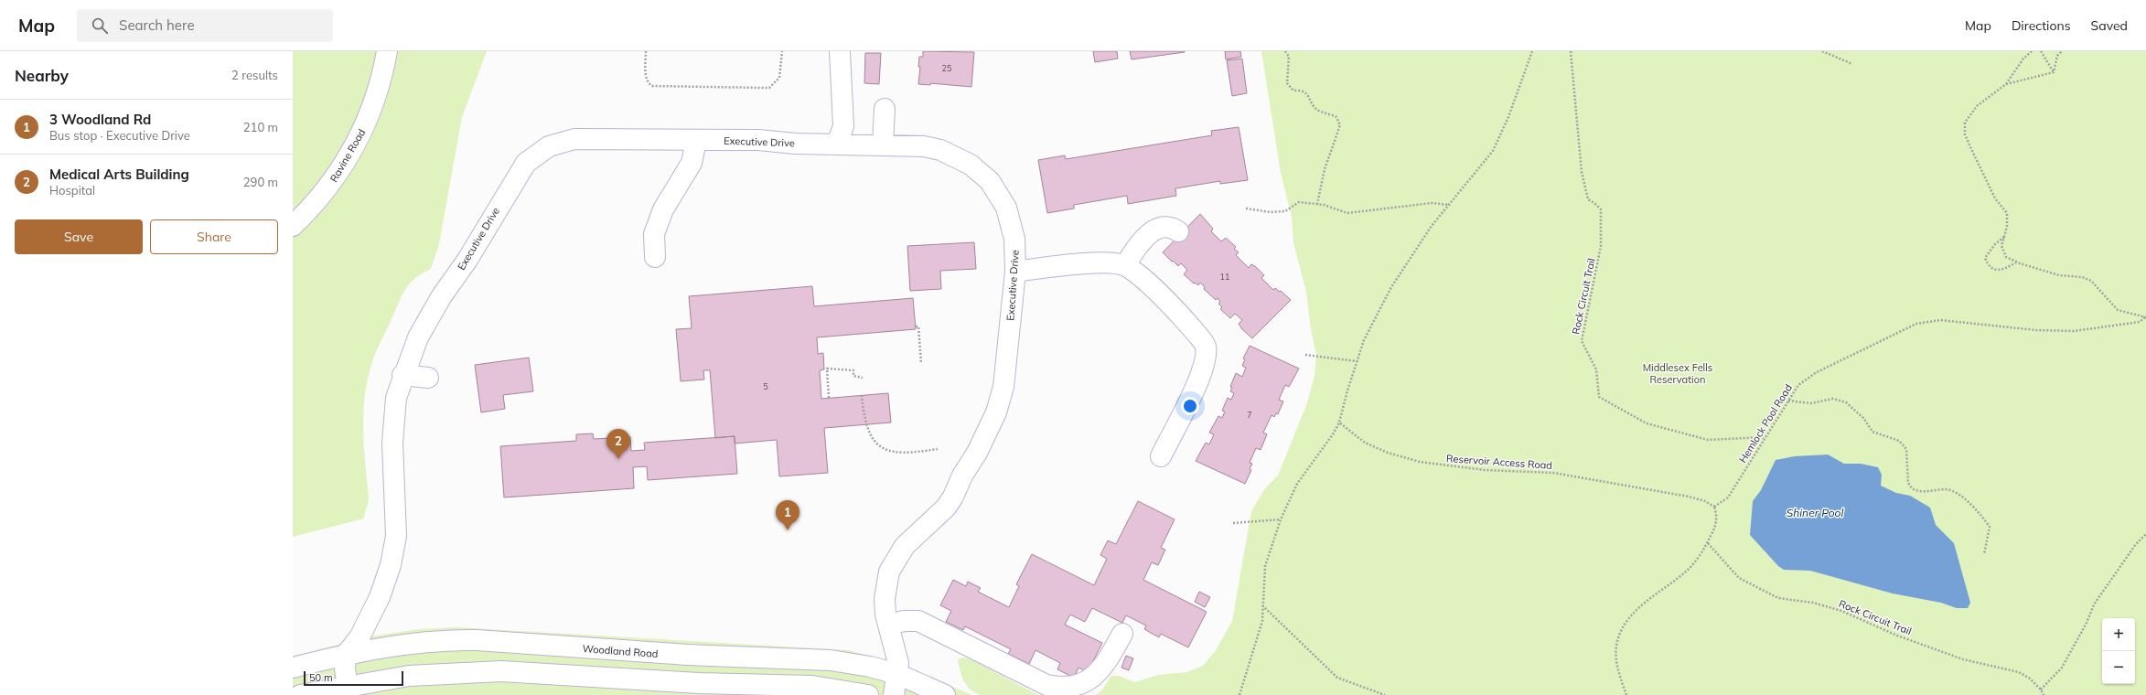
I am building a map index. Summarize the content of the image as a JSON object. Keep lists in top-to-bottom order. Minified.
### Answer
{"streets":{"street":["Executive Drive","Ravine Road","Woodland Road"],"path":["Rock Circuit Trail","Hemlock Pool Road","Reservoir Access Road"]},"crossings":[["Executive Drive","Woodland Road"],["Rock Circuit Trail","Hemlock Pool Road"],["Hemlock Pool Road","Reservoir Access Road"]],"water":["Shiner Pool"],"parks":["Middlesex Fells Reservation"],"house_numbers":["25","11","5","7"],"scale_bar":"50 m","page":{"header":"Map","search":"Search here","nav":["Map","Directions","Saved"],"heading":["Nearby","2 results"],"list":[{"mark":"1","name":"3 Woodland Rd","note":"Bus stop · Executive Drive","value":"210 m"},{"mark":"2","name":"Medical Arts Building","note":"Hospital","value":"290 m"}],"buttons":["Save","Share"],"pins":["2","1"],"map_buttons":["+","−"],"scale":"50 m"}}
